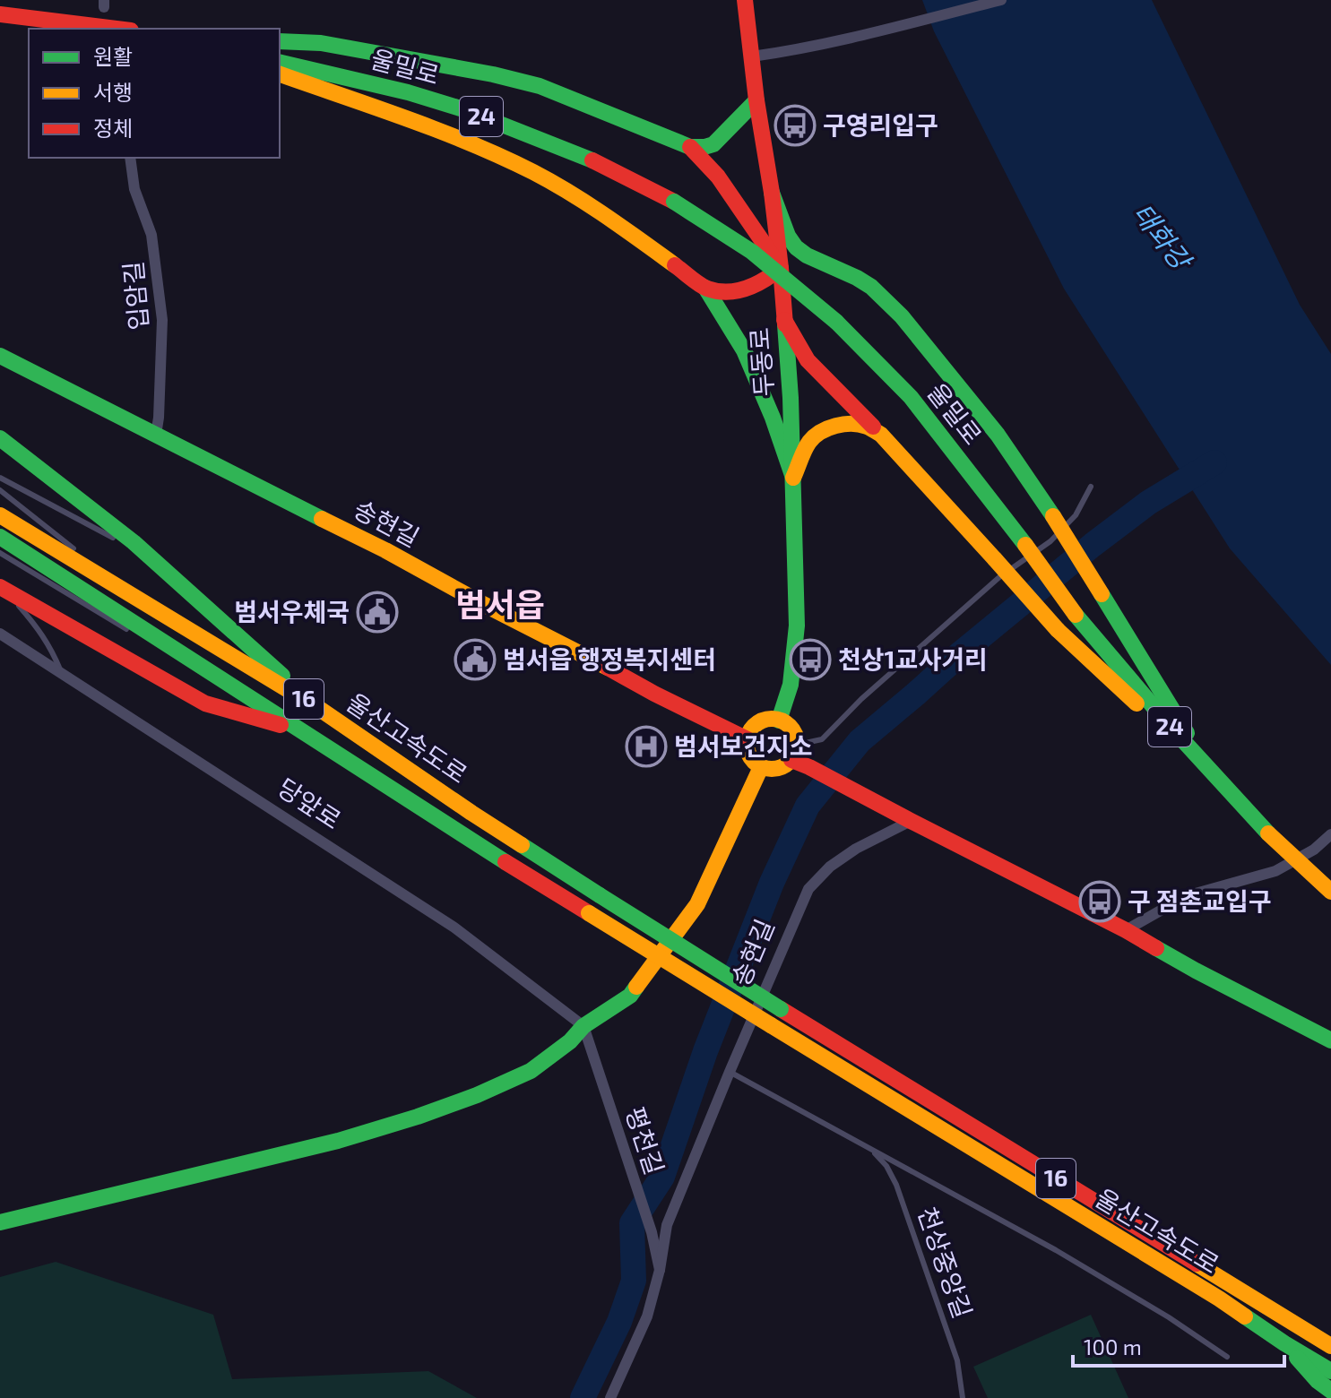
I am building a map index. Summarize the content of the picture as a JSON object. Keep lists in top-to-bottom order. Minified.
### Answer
{"streets":{"main road":["울밀로","24","두동로","송현길","16","울산고속도로"],"street":["입암길","당앞로","평천길"],"lane":["천상중앙길"]},"crossings":[["울밀로","24"],["입암길","송현길"],["두동로","송현길"],["송현길","평천길"],["당앞로","평천길"]],"districts":["범서읍"],"water":["태화강"],"places":{"bus stop":["구영리입구","천상1교사거리","구 점촌교입구"],"public building":["범서우체국","범서읍 행정복지센터"],"hospital":["범서보건지소"]},"legend":["원활","서행","정체"],"scale_bar":"100 m"}
